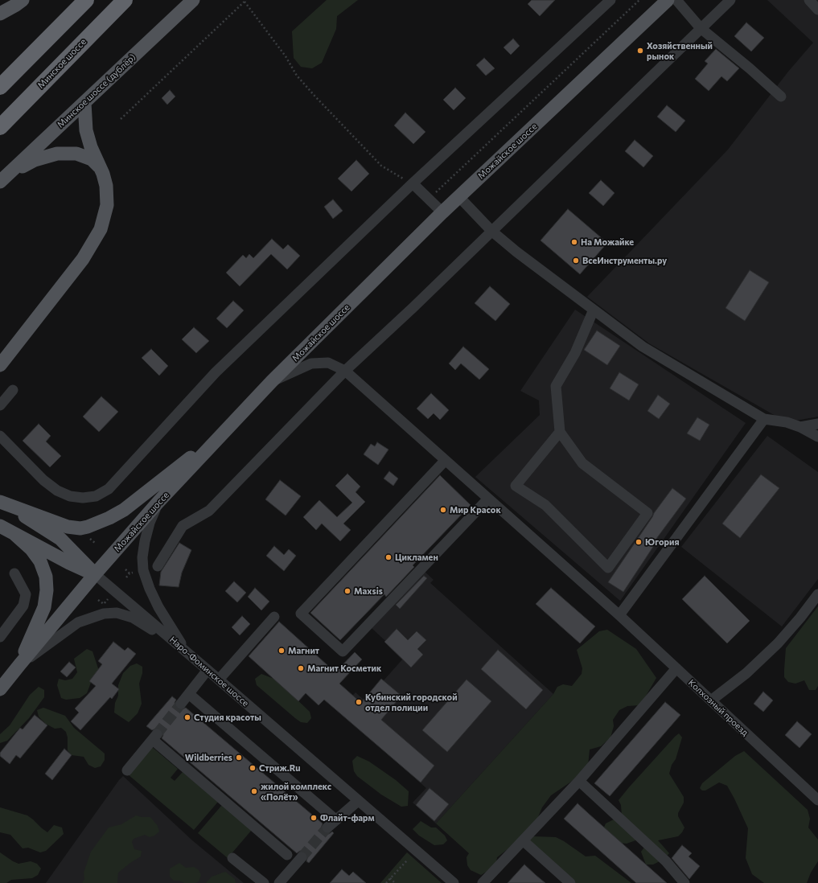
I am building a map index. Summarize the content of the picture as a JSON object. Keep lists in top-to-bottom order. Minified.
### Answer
{"streets":{"highway":["Минское шоссе"],"main road":["Минское шоссе (дублёр)","Можайское шоссе","Наро-Фоминское шоссе"],"street":["Колхозный проезд"]},"crossings":[["Можайское шоссе","Наро-Фоминское шоссе"],["Можайское шоссе","Колхозный проезд"]],"places":["Хозяйственный рынок","На Можайке","ВсеИнструменты.ру","Мир Красок","Югория","Цикламен","Maxsis","Магнит","Магнит Косметик","Кубинский городской отдел полиции","Студия красоты","Wildberries","Стриж.Ru","жилой комплекс «Полёт»","Флайт-фарм"]}
